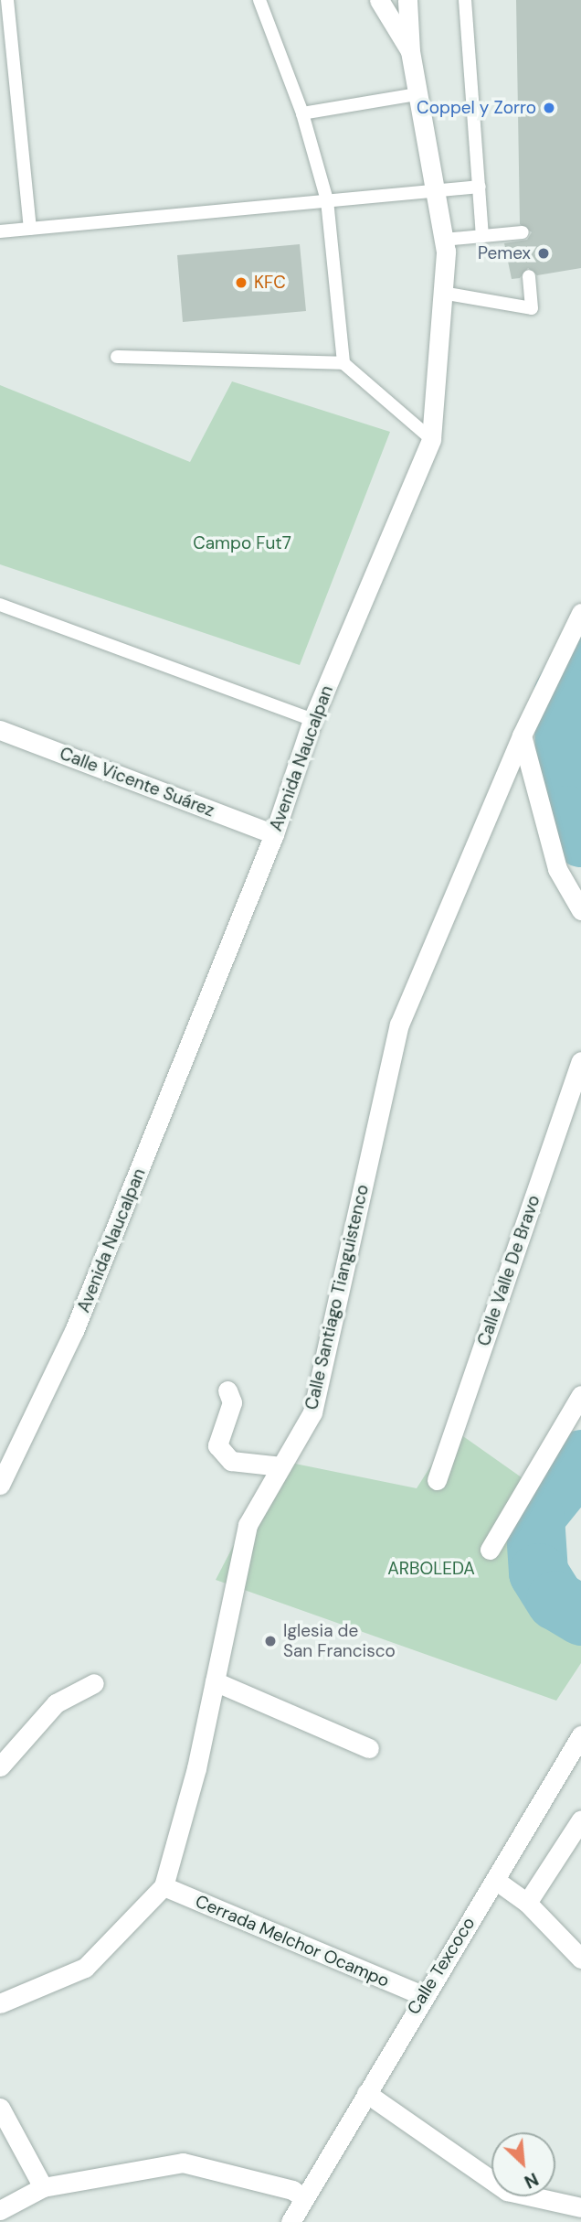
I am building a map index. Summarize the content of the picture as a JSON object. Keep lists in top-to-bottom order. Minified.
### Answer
{"streets":{"street":["Avenida Naucalpan","Calle Vicente Suárez","Calle Valle De Bravo","Calle Santiago Tianguistenco","Cerrada Melchor Ocampo","Calle Texcoco"]},"crossings":[["Avenida Naucalpan","Calle Vicente Suárez"],["Calle Santiago Tianguistenco","Cerrada Melchor Ocampo"],["Cerrada Melchor Ocampo","Calle Texcoco"]],"parks":["Campo Fut7","ARBOLEDA"],"places":["Coppel y Zorro","Pemex","KFC","Iglesia de San Francisco"],"north":"bottom right"}
